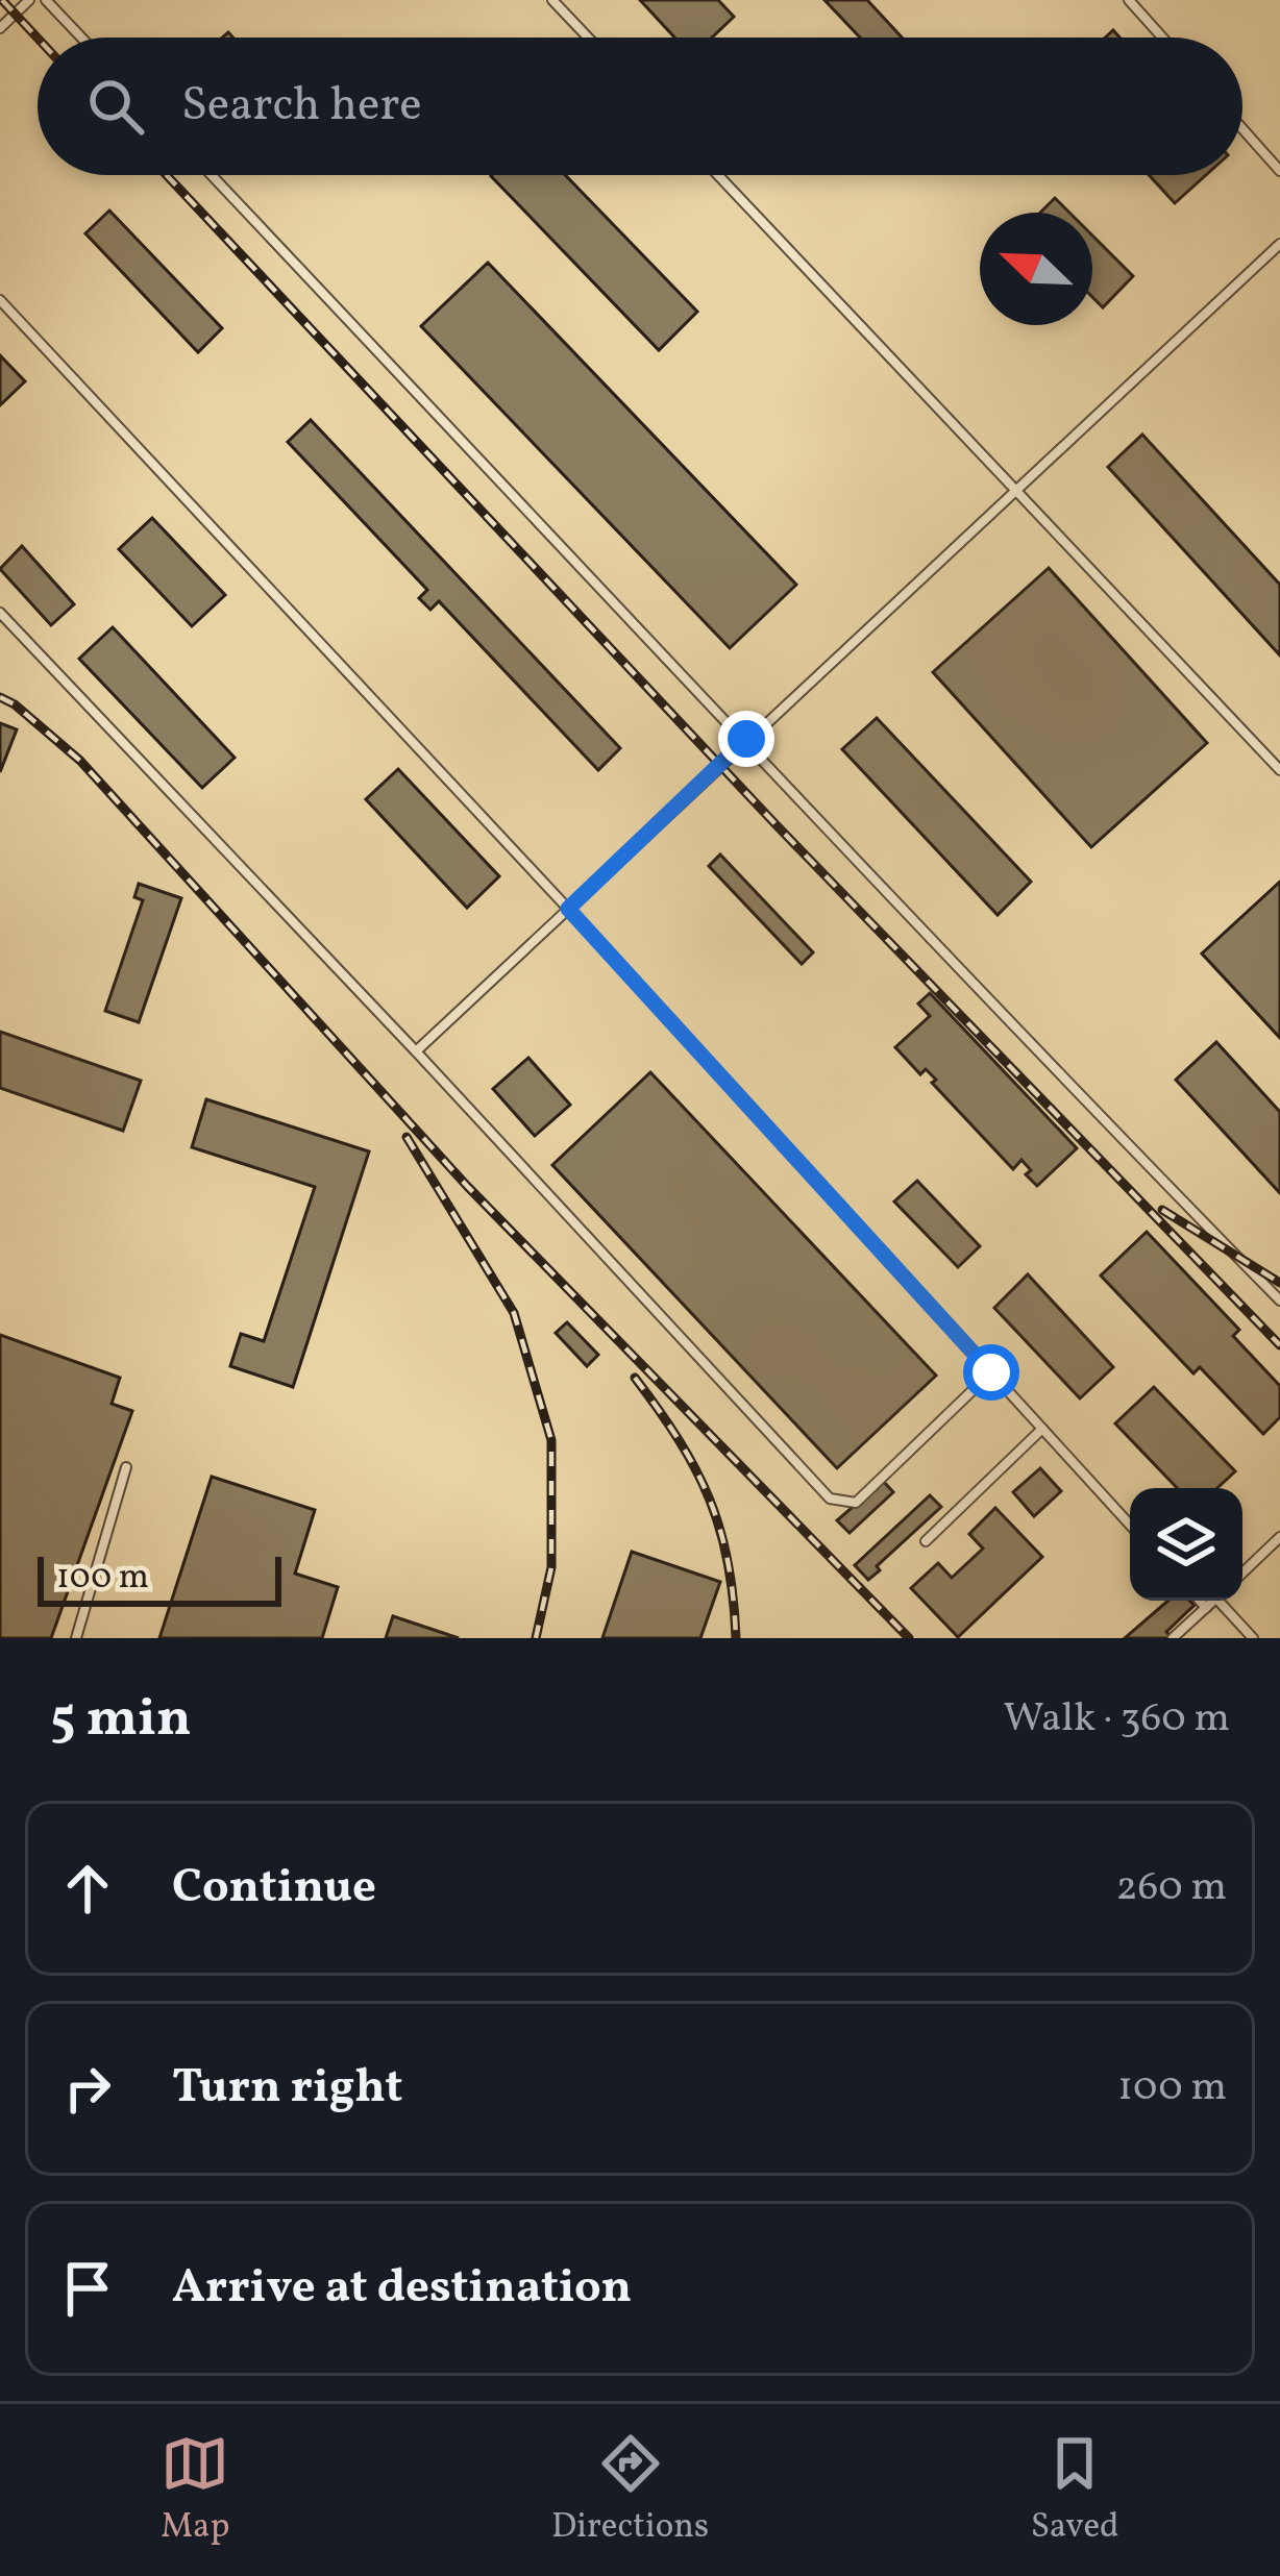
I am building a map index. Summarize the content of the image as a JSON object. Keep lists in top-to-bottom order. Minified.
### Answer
{"scale_bar":"100 m","north":"top left","page":{"search":"Search here","scale":"100 m","heading":["5 min","Walk · 360 m"],"list":[["Continue","260 m"],["Turn right","100 m"],"Arrive at destination"],"nav":["Map","Directions","Saved"]}}
